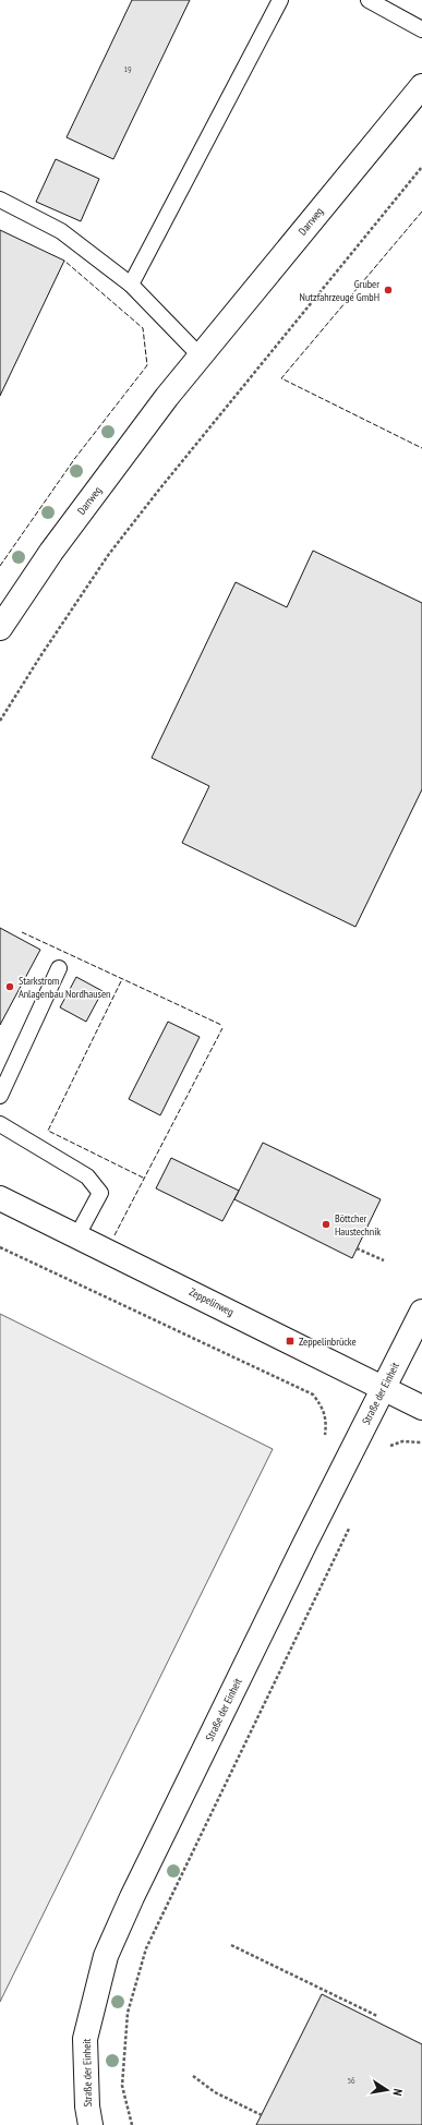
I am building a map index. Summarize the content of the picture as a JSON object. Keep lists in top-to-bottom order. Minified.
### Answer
{"streets":{"street":["Darrweg","Zeppelinweg","Straße der Einheit"]},"crossings":[["Zeppelinweg","Straße der Einheit"]],"places":{"other":["Gruber Nutzfahrzeuge GmbH","Starkstrom Anlagenbau Nordhausen","Böttcher Haustechnik"],"transit":["Zeppelinbrücke"]},"house_numbers":["19","56"],"north":"right"}
